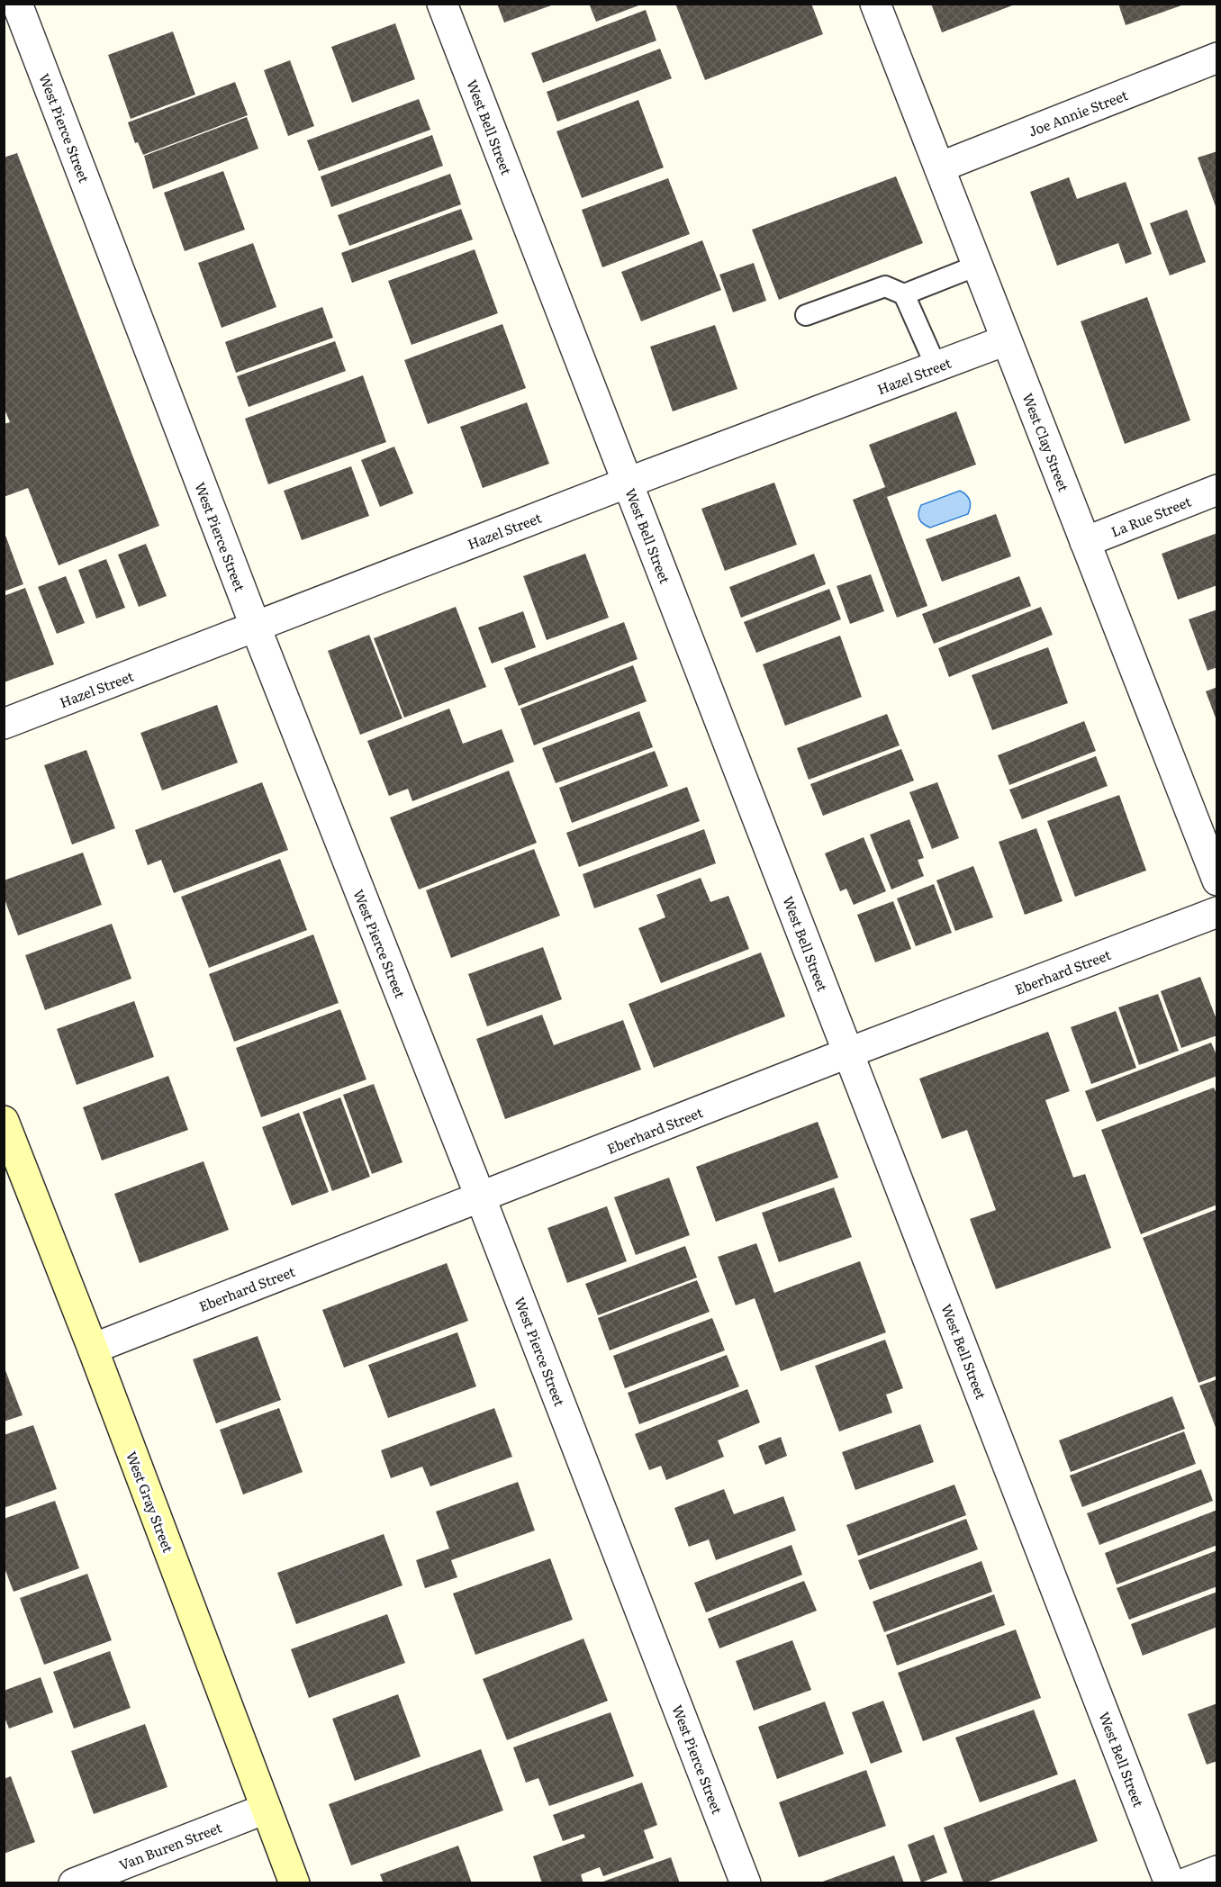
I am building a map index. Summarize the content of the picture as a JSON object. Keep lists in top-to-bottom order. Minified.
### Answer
{"streets":{"main road":["West Gray Street"],"street":["Joe Annie Street","West Bell Street","West Pierce Street","Hazel Street","West Clay Street","La Rue Street","Eberhard Street","Van Buren Street"]},"crossings":[["Joe Annie Street","West Clay Street"],["West Bell Street","Hazel Street"],["West Bell Street","Eberhard Street"],["West Pierce Street","Hazel Street"],["West Pierce Street","Eberhard Street"],["Hazel Street","West Clay Street"],["West Clay Street","La Rue Street"],["Eberhard Street","West Gray Street"],["West Gray Street","Van Buren Street"]]}
